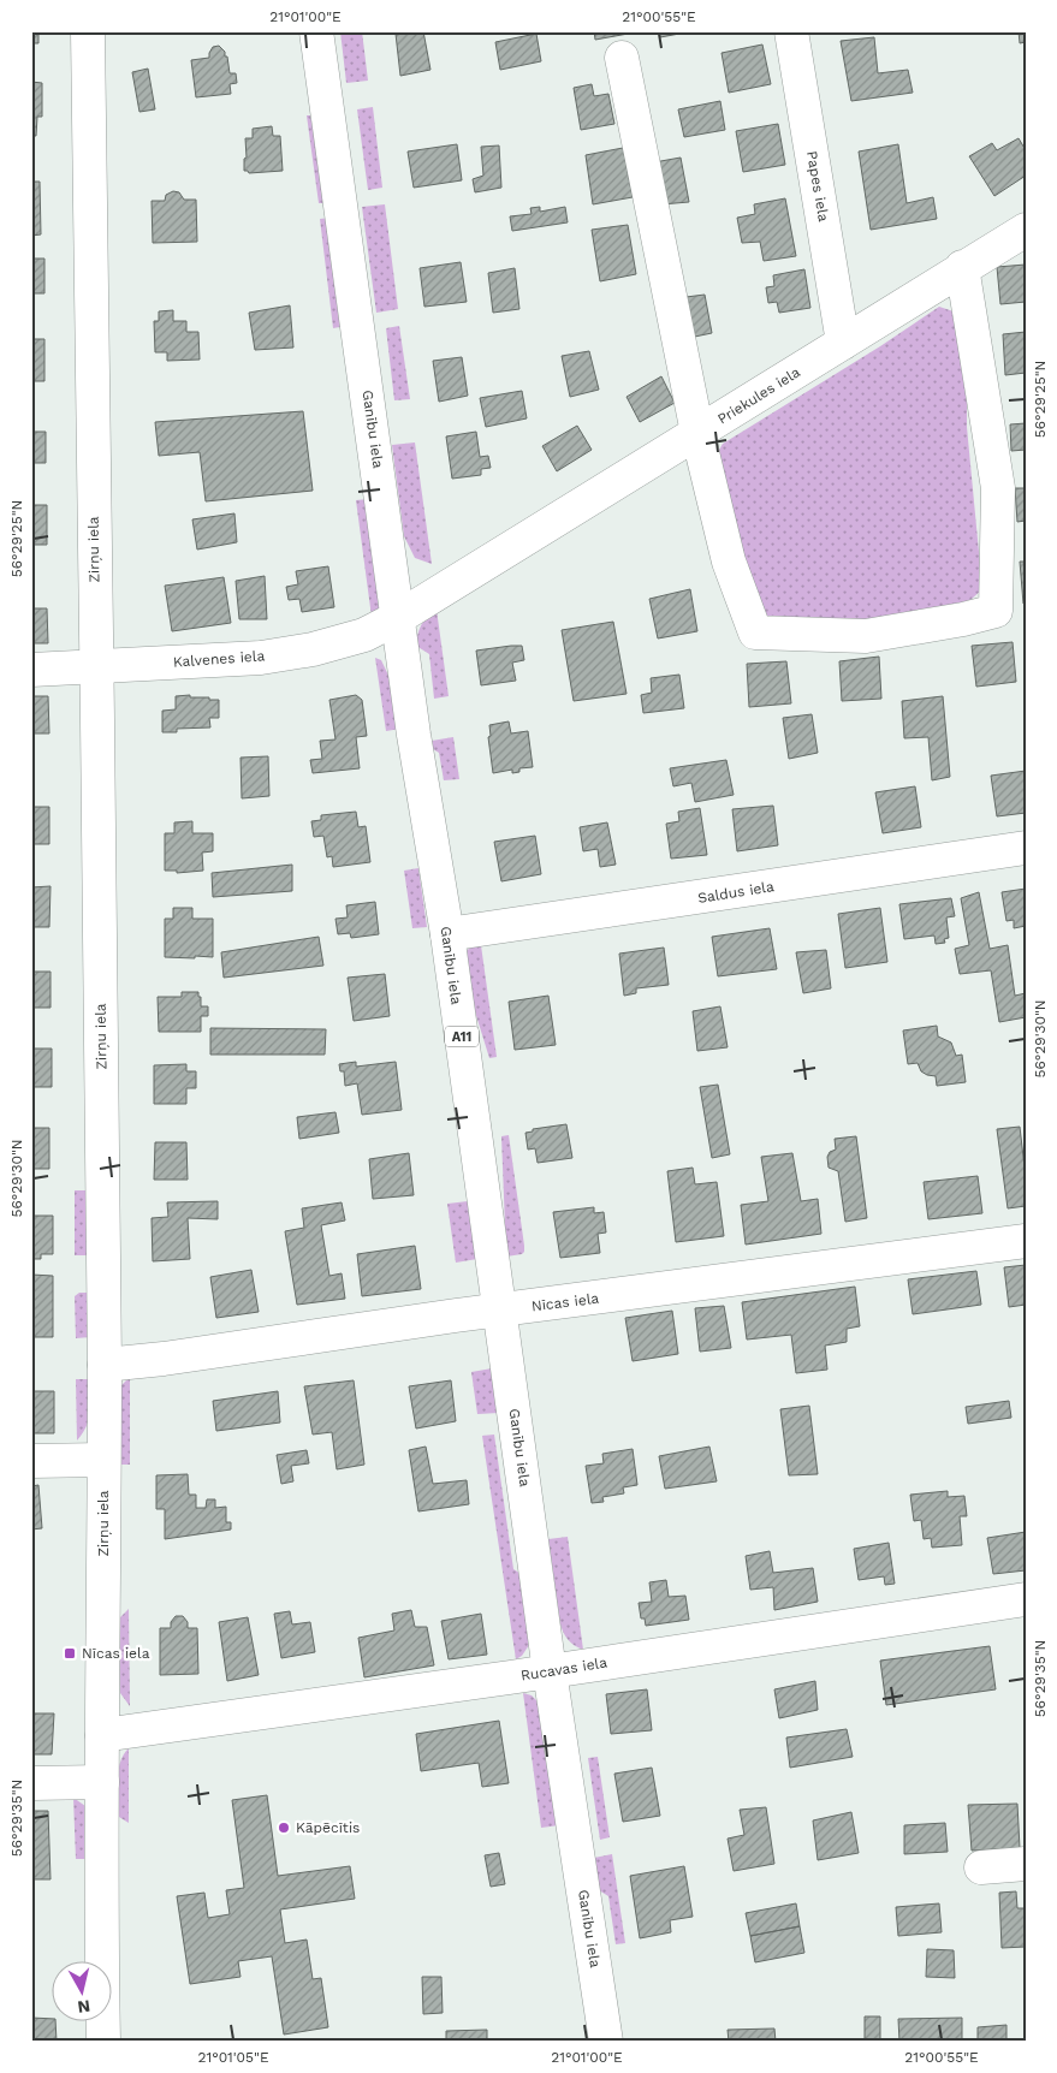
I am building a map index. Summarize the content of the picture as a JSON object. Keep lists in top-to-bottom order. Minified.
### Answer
{"streets":{"main road":["Papes iela","Priekules iela","Ganību iela","Zirņu iela","Kalvenes iela","Saldus iela","A11","Nīcas iela","Rucavas iela"]},"crossings":[["Papes iela","Priekules iela"],["Priekules iela","Ganību iela"],["Priekules iela","Kalvenes iela"],["Ganību iela","Kalvenes iela"],["Ganību iela","Saldus iela"],["Ganību iela","Nīcas iela"],["Ganību iela","Rucavas iela"],["Zirņu iela","Kalvenes iela"],["Zirņu iela","Nīcas iela"],["Zirņu iela","Rucavas iela"]],"places":{"transit":["Nīcas iela"],"other":["Kāpēcītis"]},"north":"bottom","coordinates":["21°01'00\"E","21°00'55\"E","56°29'25\"N","56°29'30\"N","56°29'35\"N","21°01'05\"E"]}
